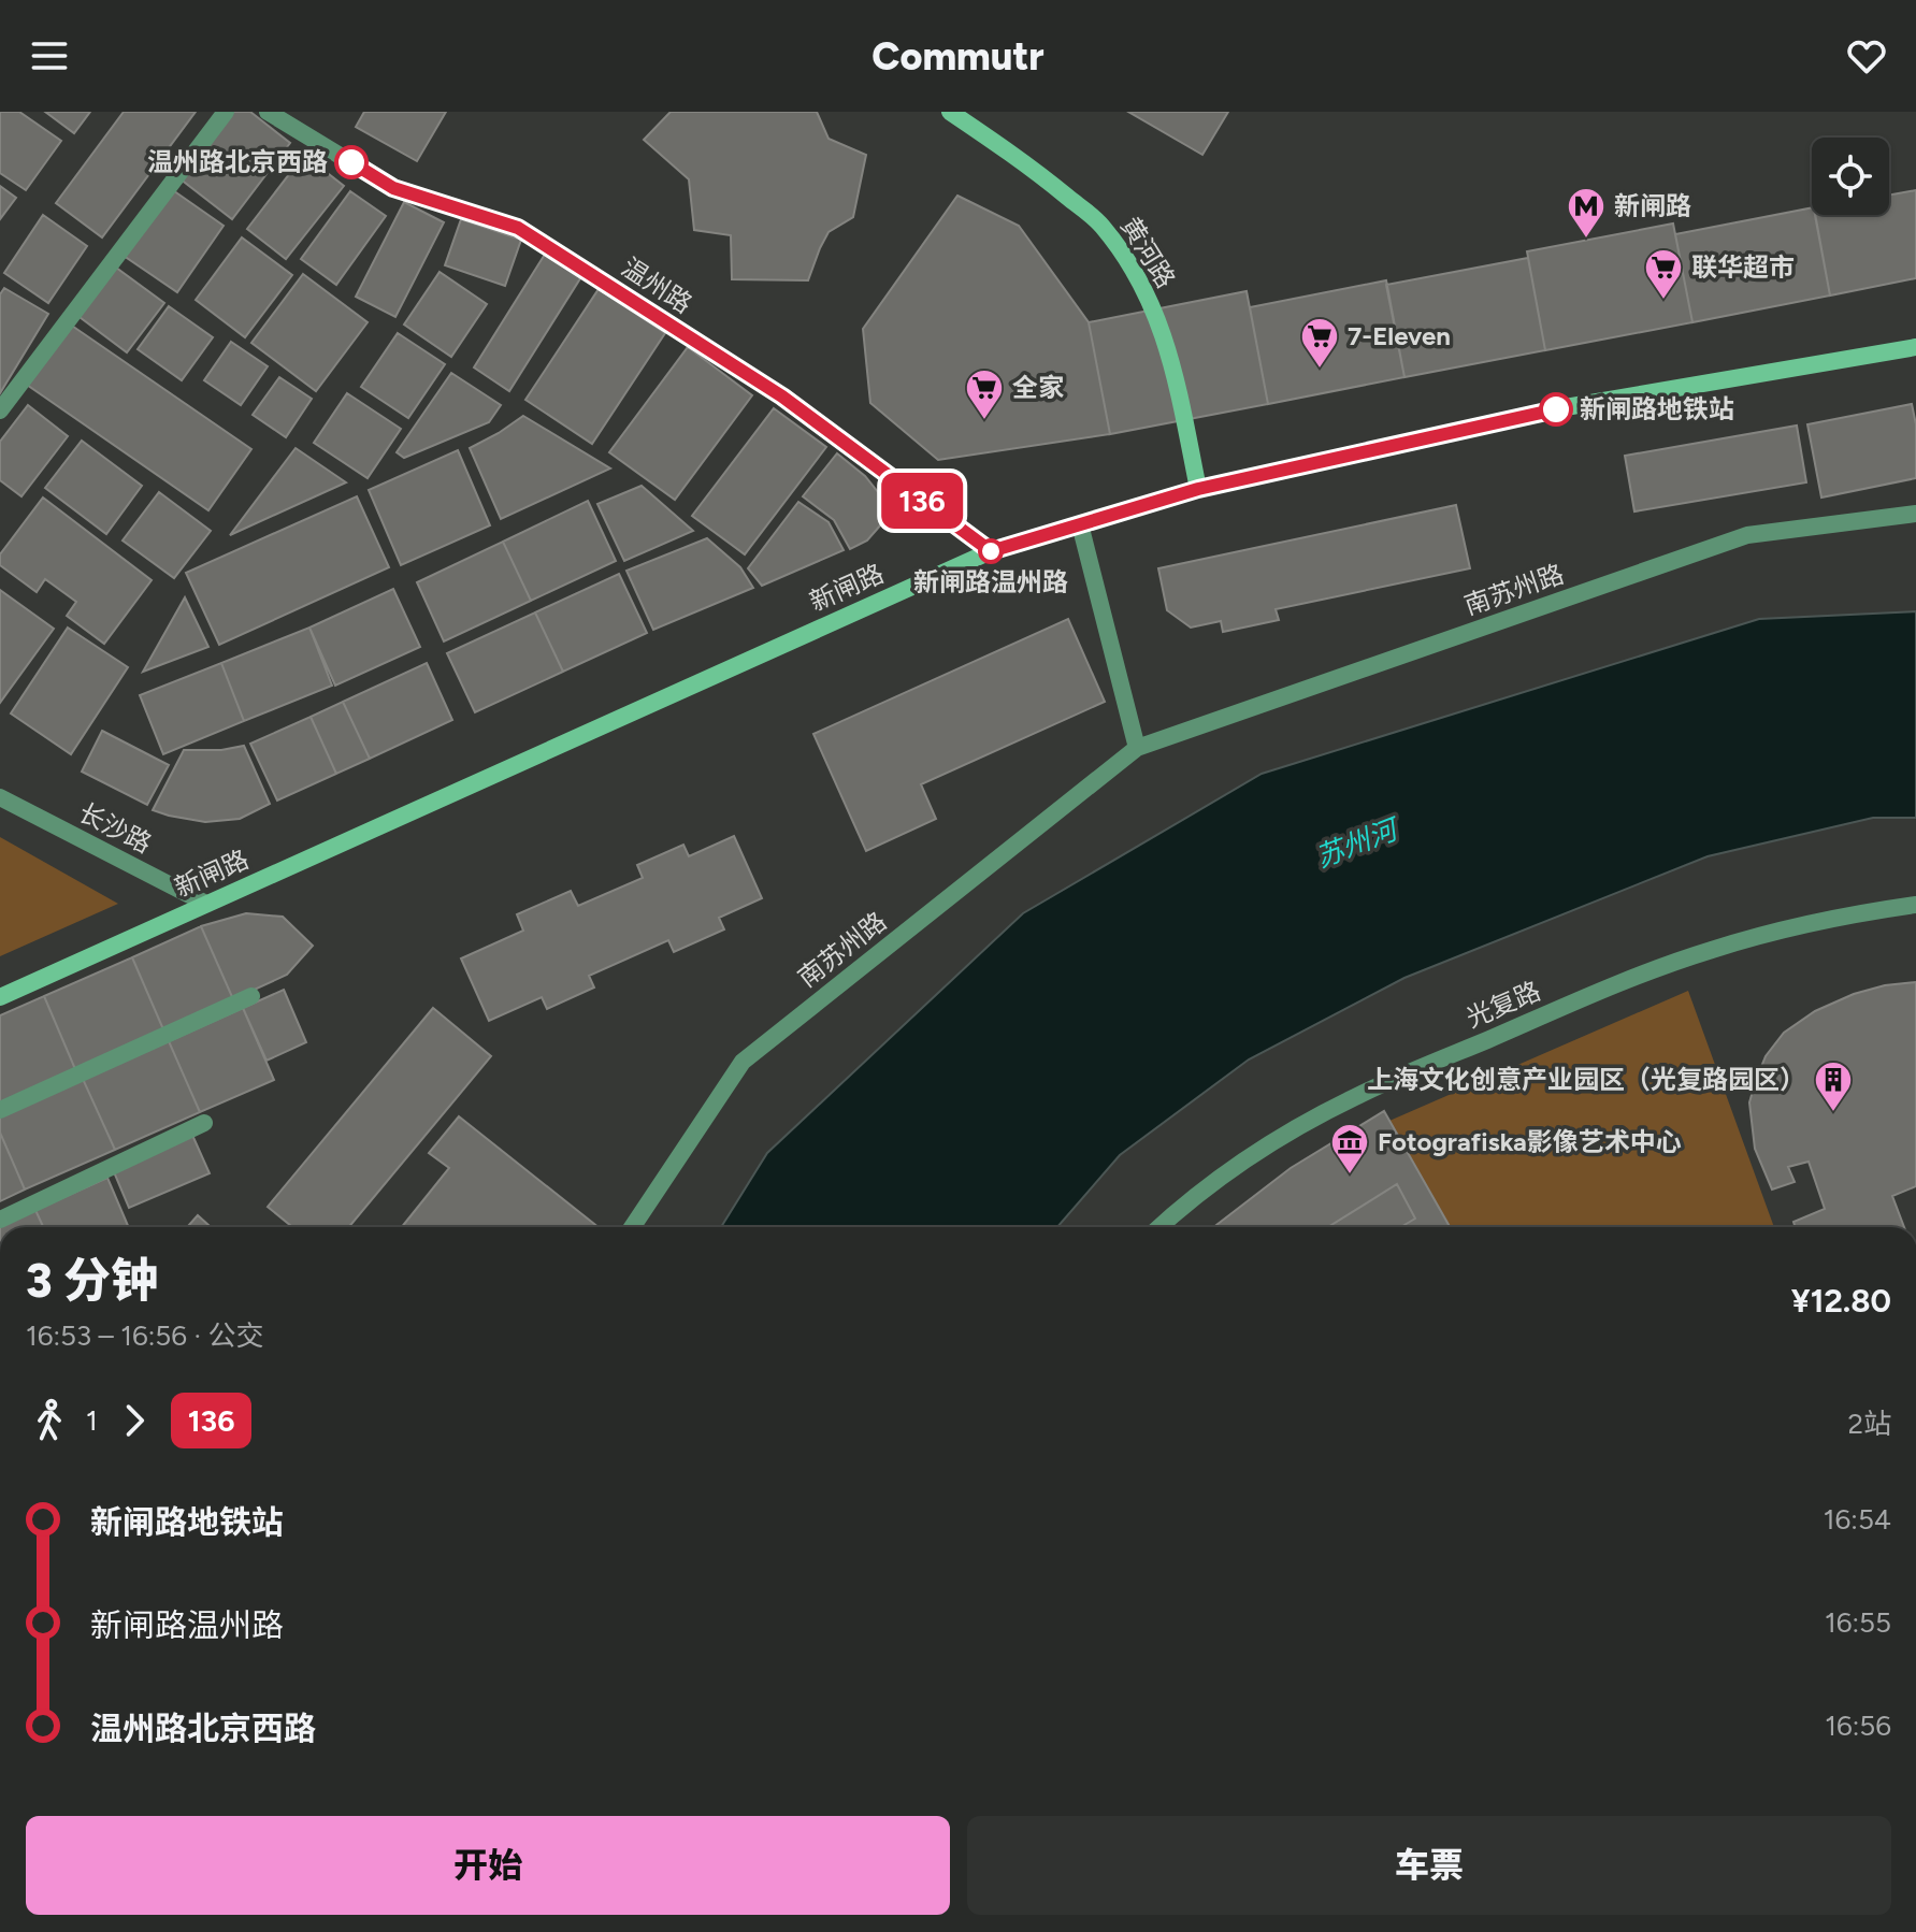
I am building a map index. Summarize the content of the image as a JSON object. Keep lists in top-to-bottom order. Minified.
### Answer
{"streets":{"main road":["黄河路","新闸路"],"street":["温州路","南苏州路","长沙路","光复路"]},"crossings":[["黄河路","新闸路"],["温州路","新闸路"],["新闸路","长沙路"]],"water":["苏州河"],"places":{"other":["温州路北京西路","新闸路地铁站","新闸路温州路"],"metro station":["新闸路"],"supermarket":["联华超市","7-Eleven","全家"],"building":["上海文化创意产业园区（光复路园区）"],"museum":["Fotografiska影像艺术中心"]},"lines":["bus line 136"],"page":{"header":"Commutr","on_map":"136","heading":["3 分钟","16:53 – 16:56 · 公交","¥12.80"],"legs":["1","136","2站"],"list":[{"name":"新闸路地铁站","value":"16:54"},{"name":"新闸路温州路","value":"16:55"},{"name":"温州路北京西路","value":"16:56"}],"buttons":["开始","车票"]}}
